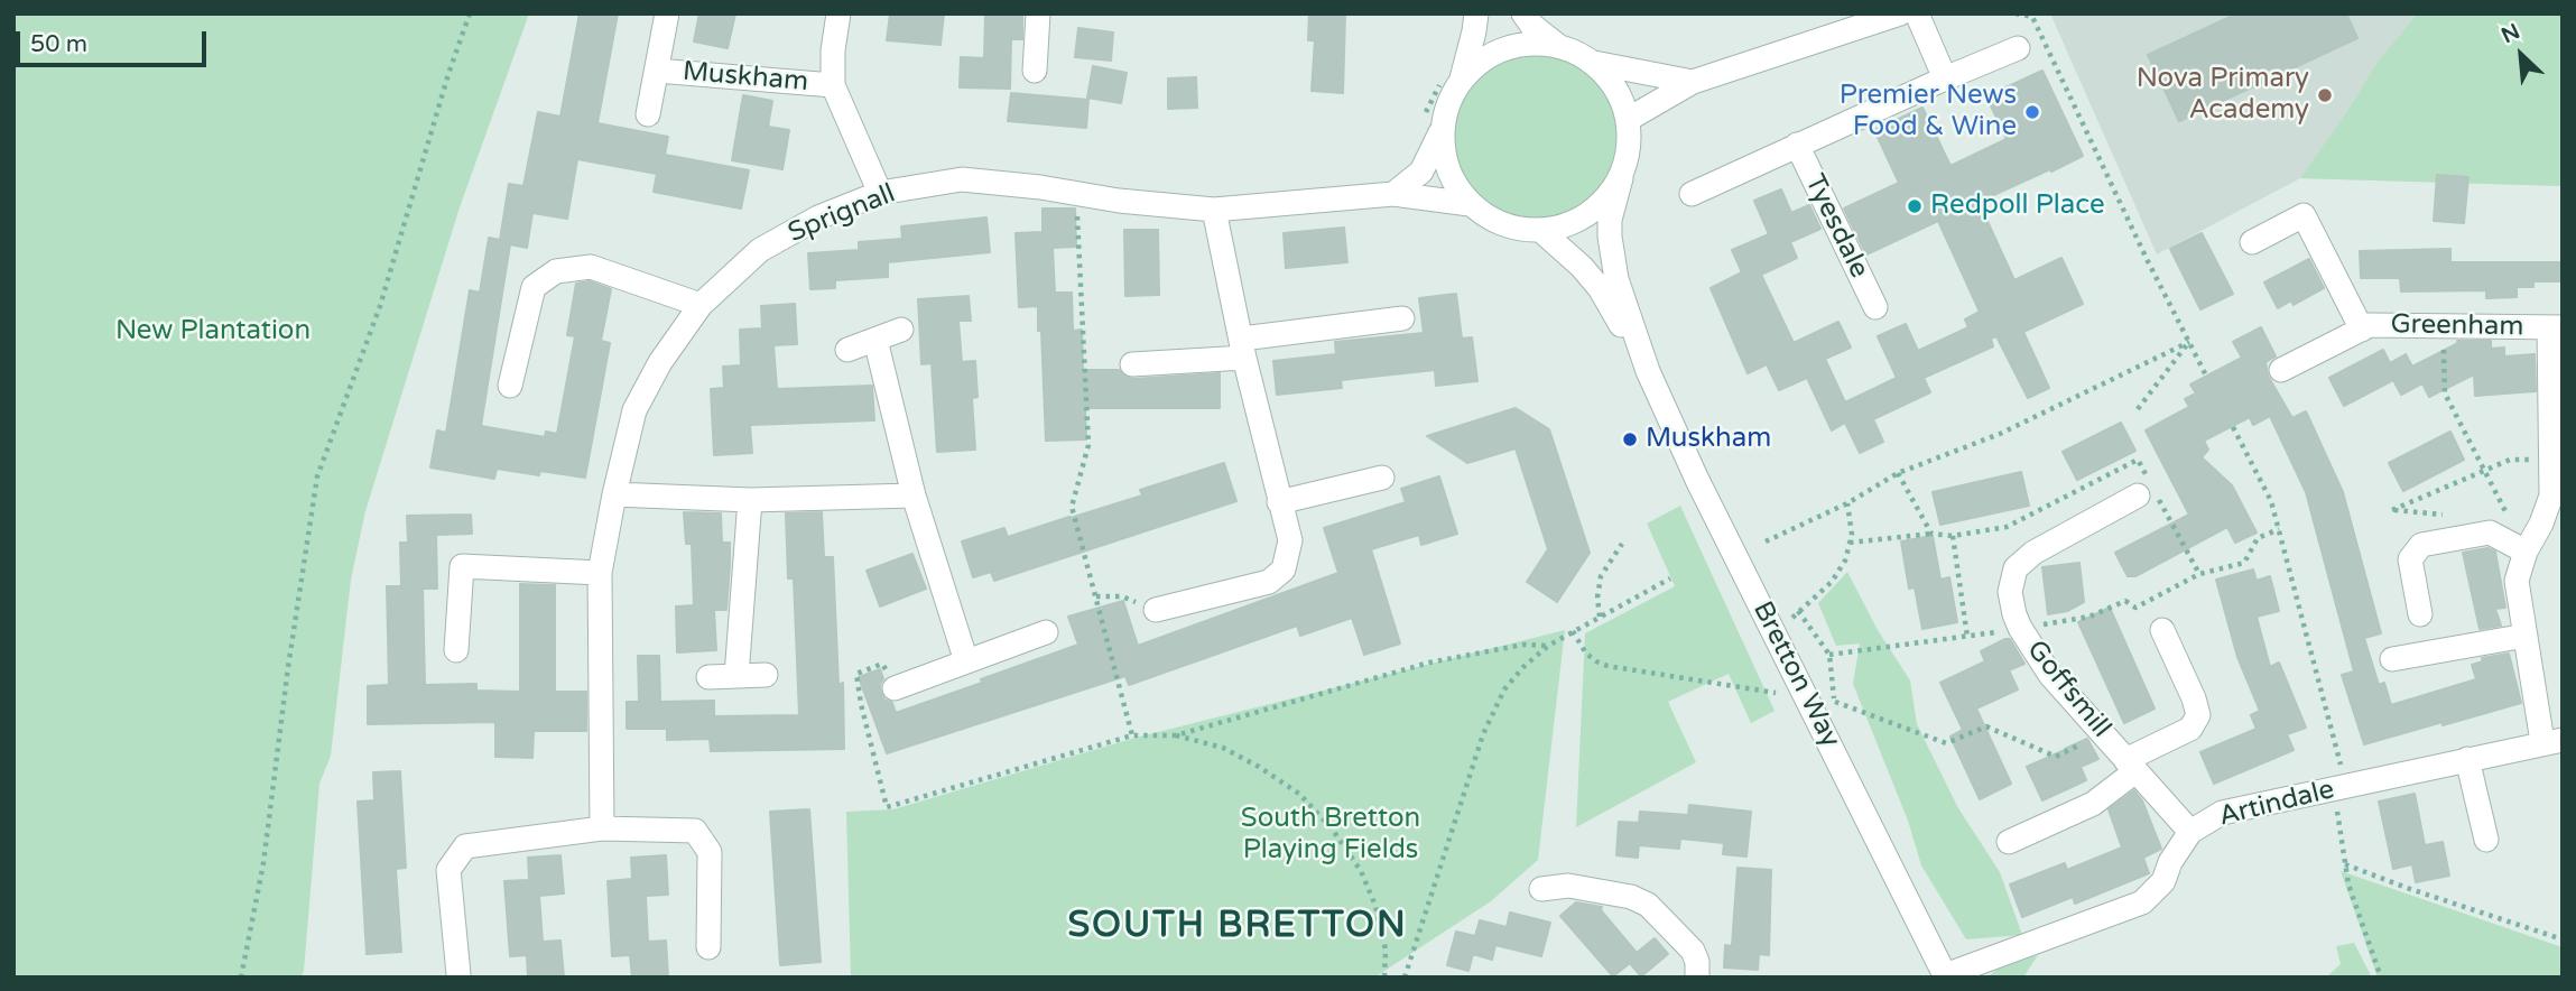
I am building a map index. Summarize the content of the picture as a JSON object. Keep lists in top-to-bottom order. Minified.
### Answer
{"streets":{"street":["Muskham","Sprignall","Tyesdale","Greenham","Bretton Way","Goffsmill","Artindale"]},"crossings":[["Muskham","Sprignall"],["Sprignall","Bretton Way"],["Greenham","Artindale"],["Bretton Way","Artindale"],["Goffsmill","Artindale"]],"districts":["SOUTH BRETTON"],"parks":["New Plantation","South Bretton Playing Fields"],"places":["Nova Primary Academy","Premier News Food & Wine","Redpoll Place","Muskham"],"scale_bar":"50 m","north":"top left"}
